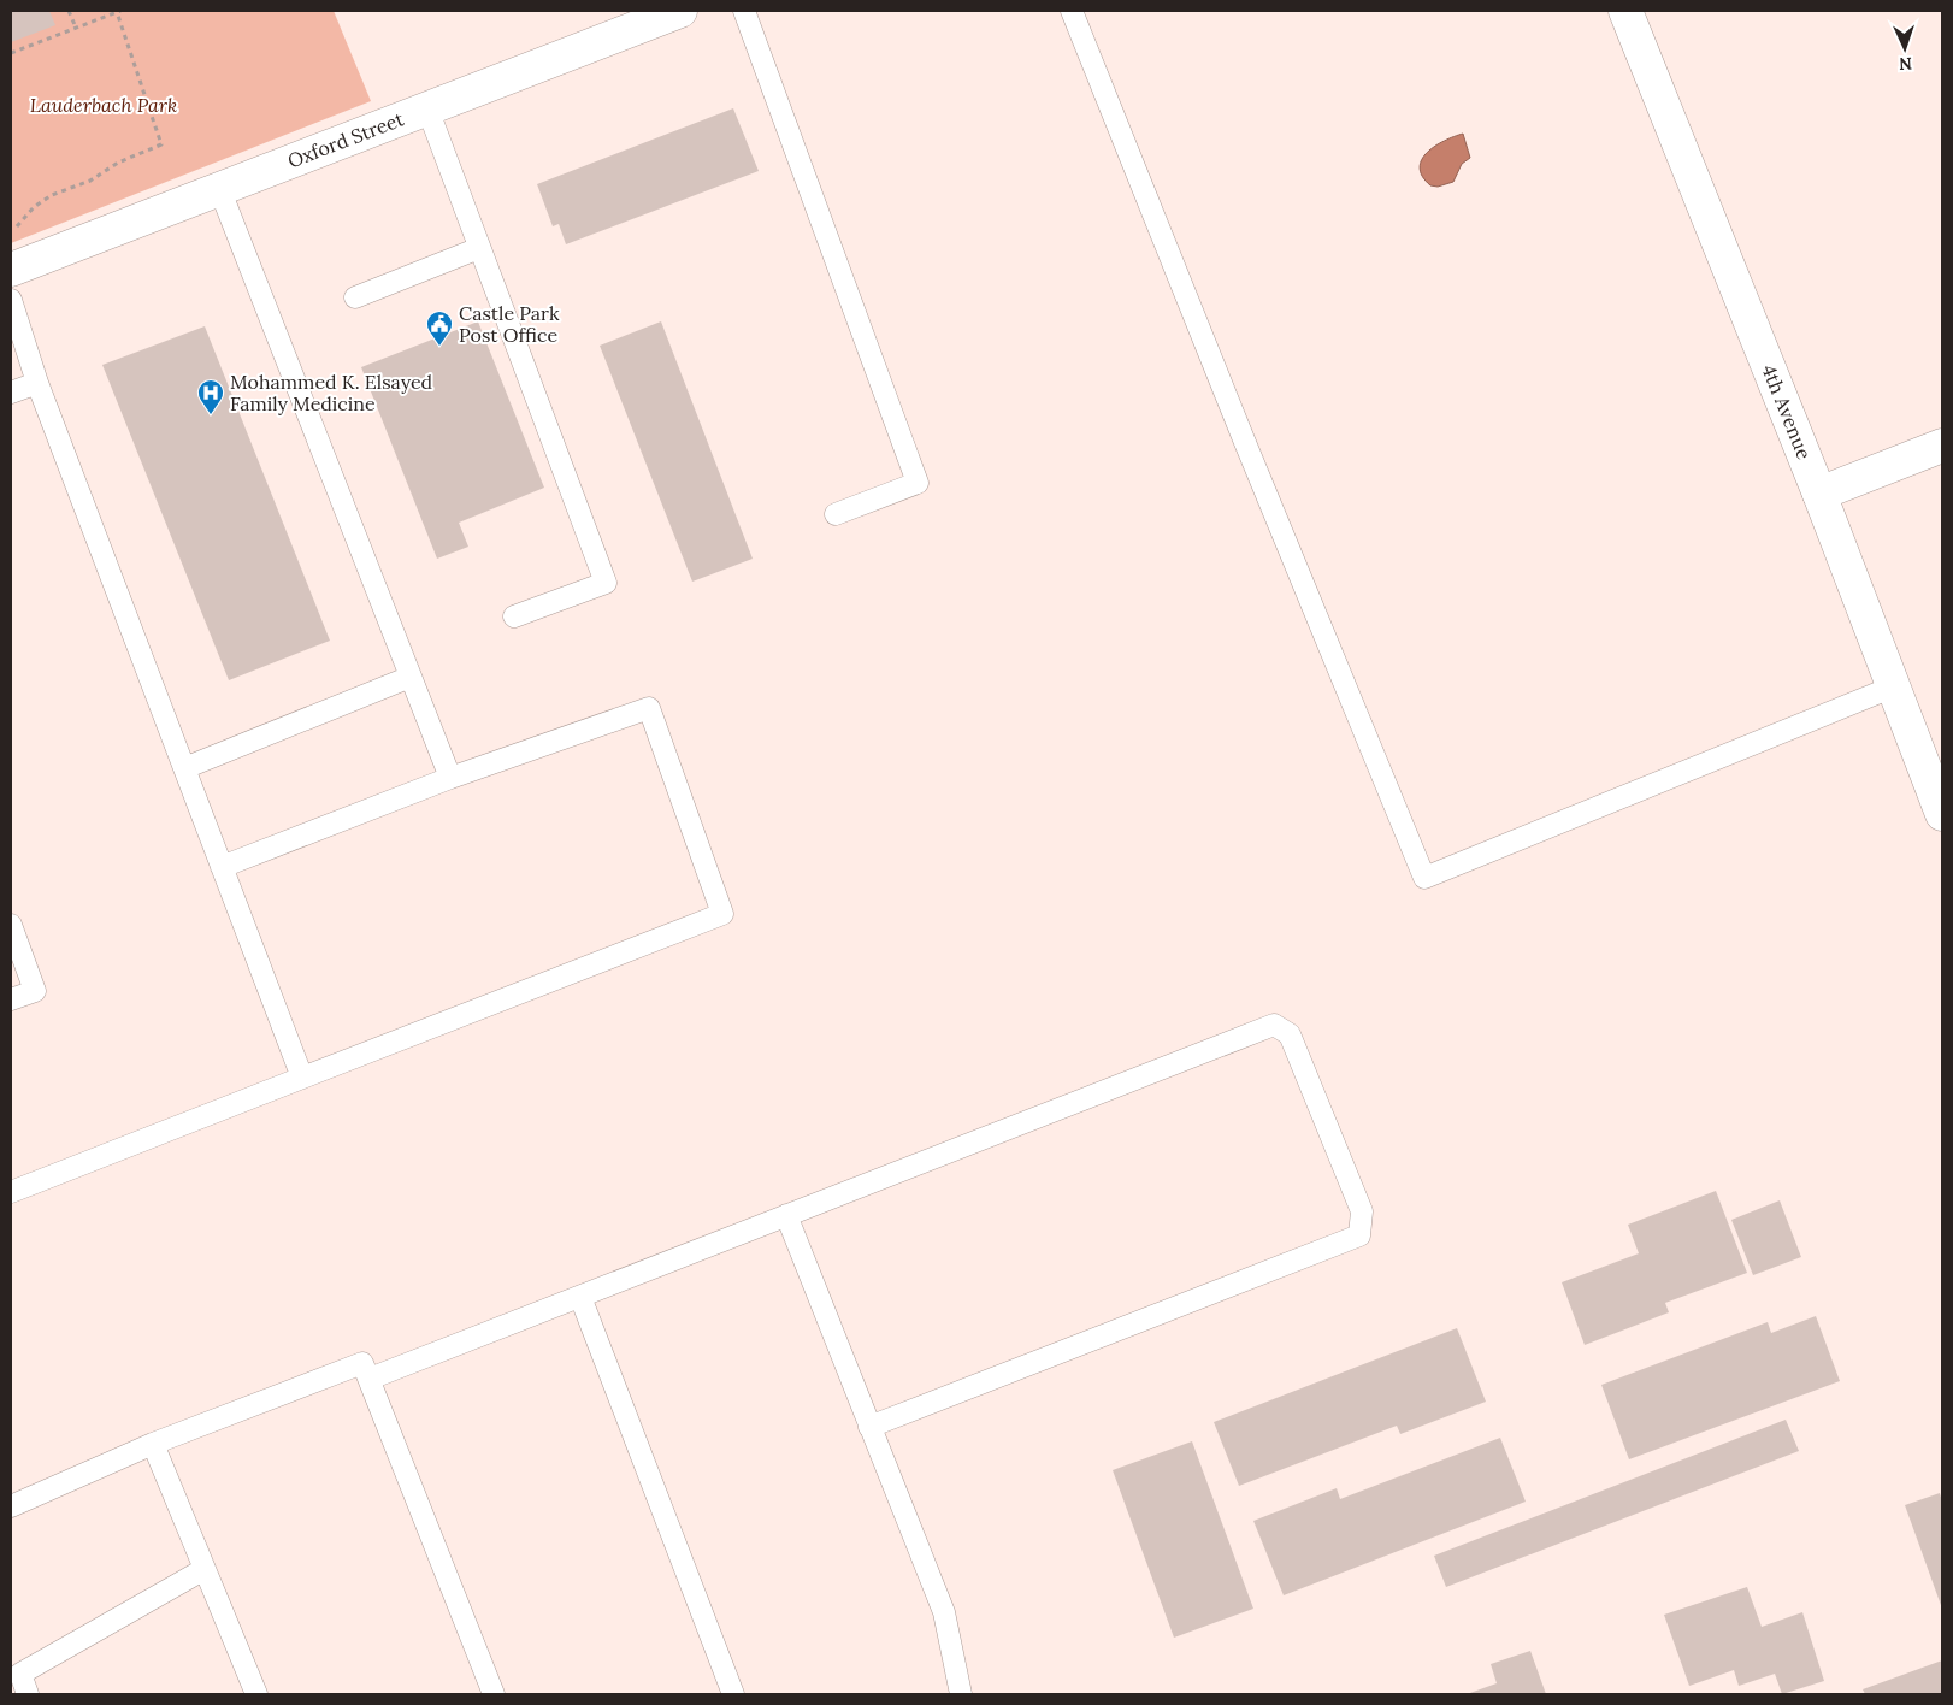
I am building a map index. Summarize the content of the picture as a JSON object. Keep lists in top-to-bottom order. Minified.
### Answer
{"streets":{"street":["Oxford Street","4th Avenue"]},"parks":["Lauderbach Park"],"places":{"public building":["Castle Park Post Office"],"hospital":["Mohammed K. Elsayed Family Medicine"]},"north":"bottom"}
